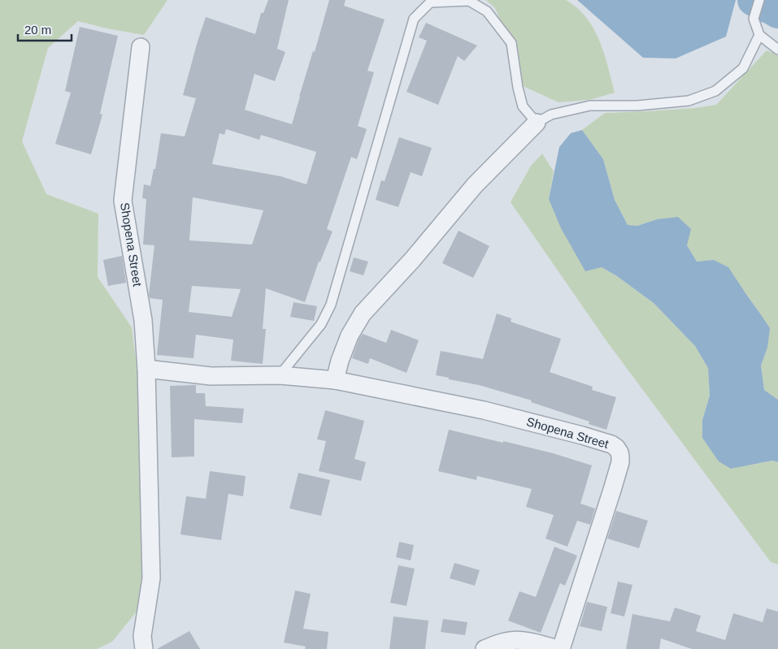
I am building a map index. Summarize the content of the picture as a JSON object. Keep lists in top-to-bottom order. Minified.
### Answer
{"streets":{"street":["Shopena Street"]},"scale_bar":"20 m"}
